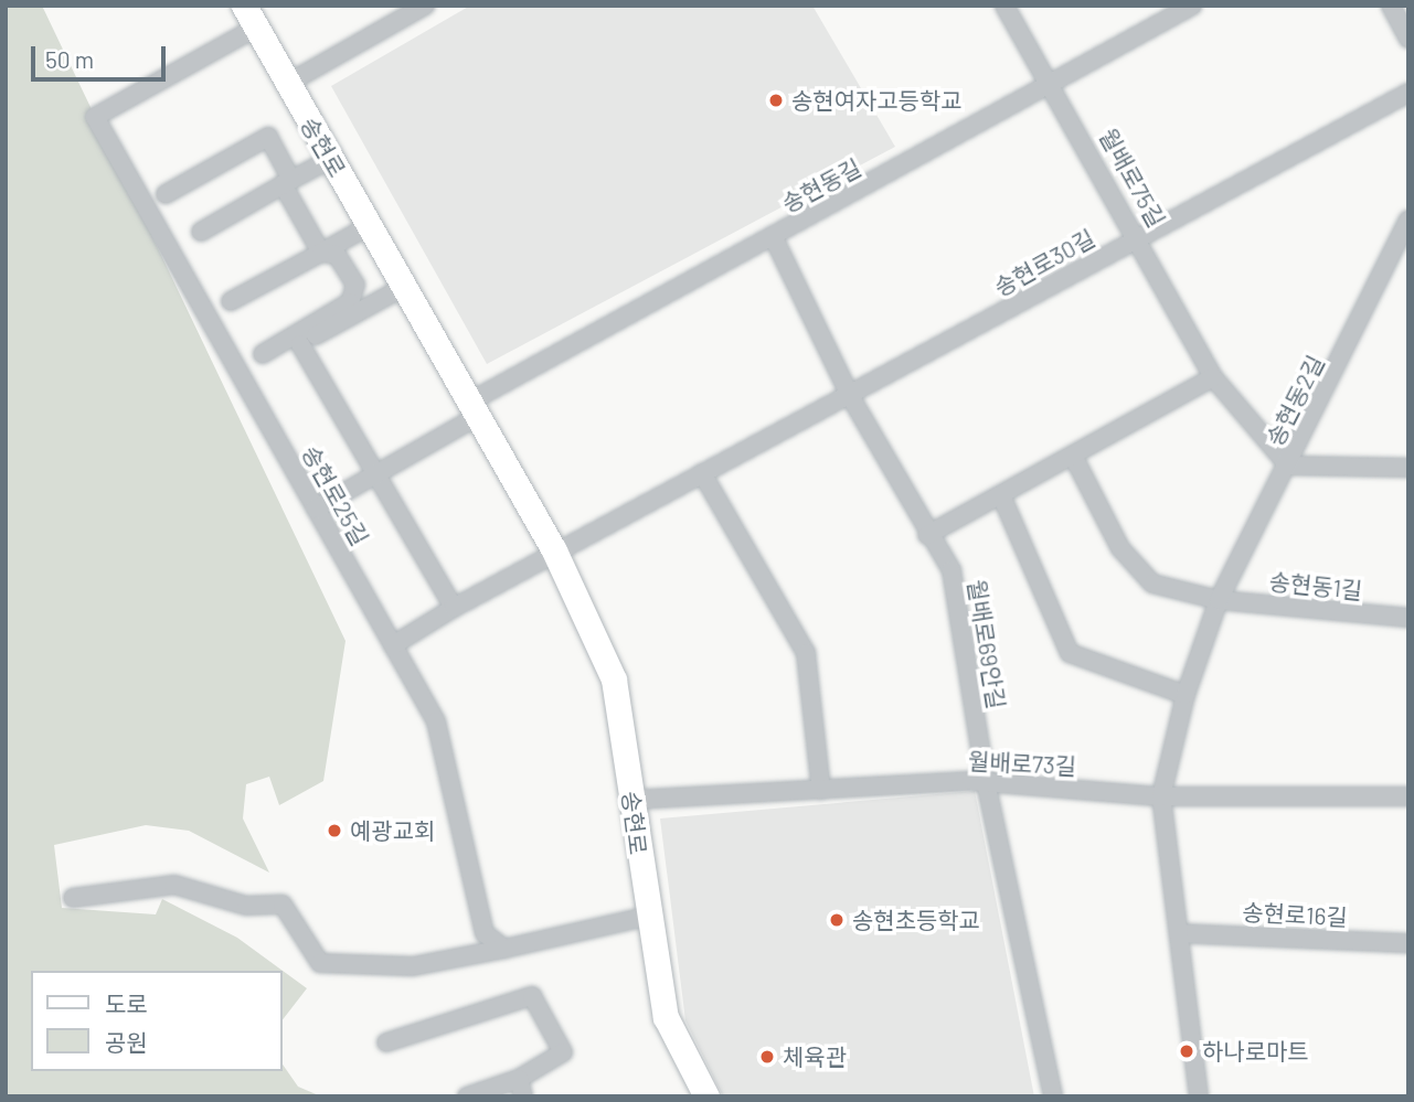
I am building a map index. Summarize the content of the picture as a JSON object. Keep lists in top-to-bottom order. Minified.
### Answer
{"streets":{"main road":["송현로"],"street":["월배로75길","송현동길","송현로30길","송현동2길","송현로25길","송현동1길","월배로69안길","월배로73길","송현로16길"]},"crossings":[["송현로","송현동길"],["송현로","송현로30길"],["송현로","송현로25길"],["송현로","월배로73길"],["월배로75길","송현동길"],["월배로75길","송현로30길"],["월배로75길","송현동2길"],["송현동길","송현로25길"],["송현동길","월배로69안길"],["송현로30길","월배로69안길"],["송현동2길","송현동1길"],["송현동2길","월배로73길"],["월배로69안길","월배로73길"]],"places":["송현여자고등학교","예광교회","송현초등학교","하나로마트","체육관"],"legend":["도로","공원"],"scale_bar":"50 m"}
